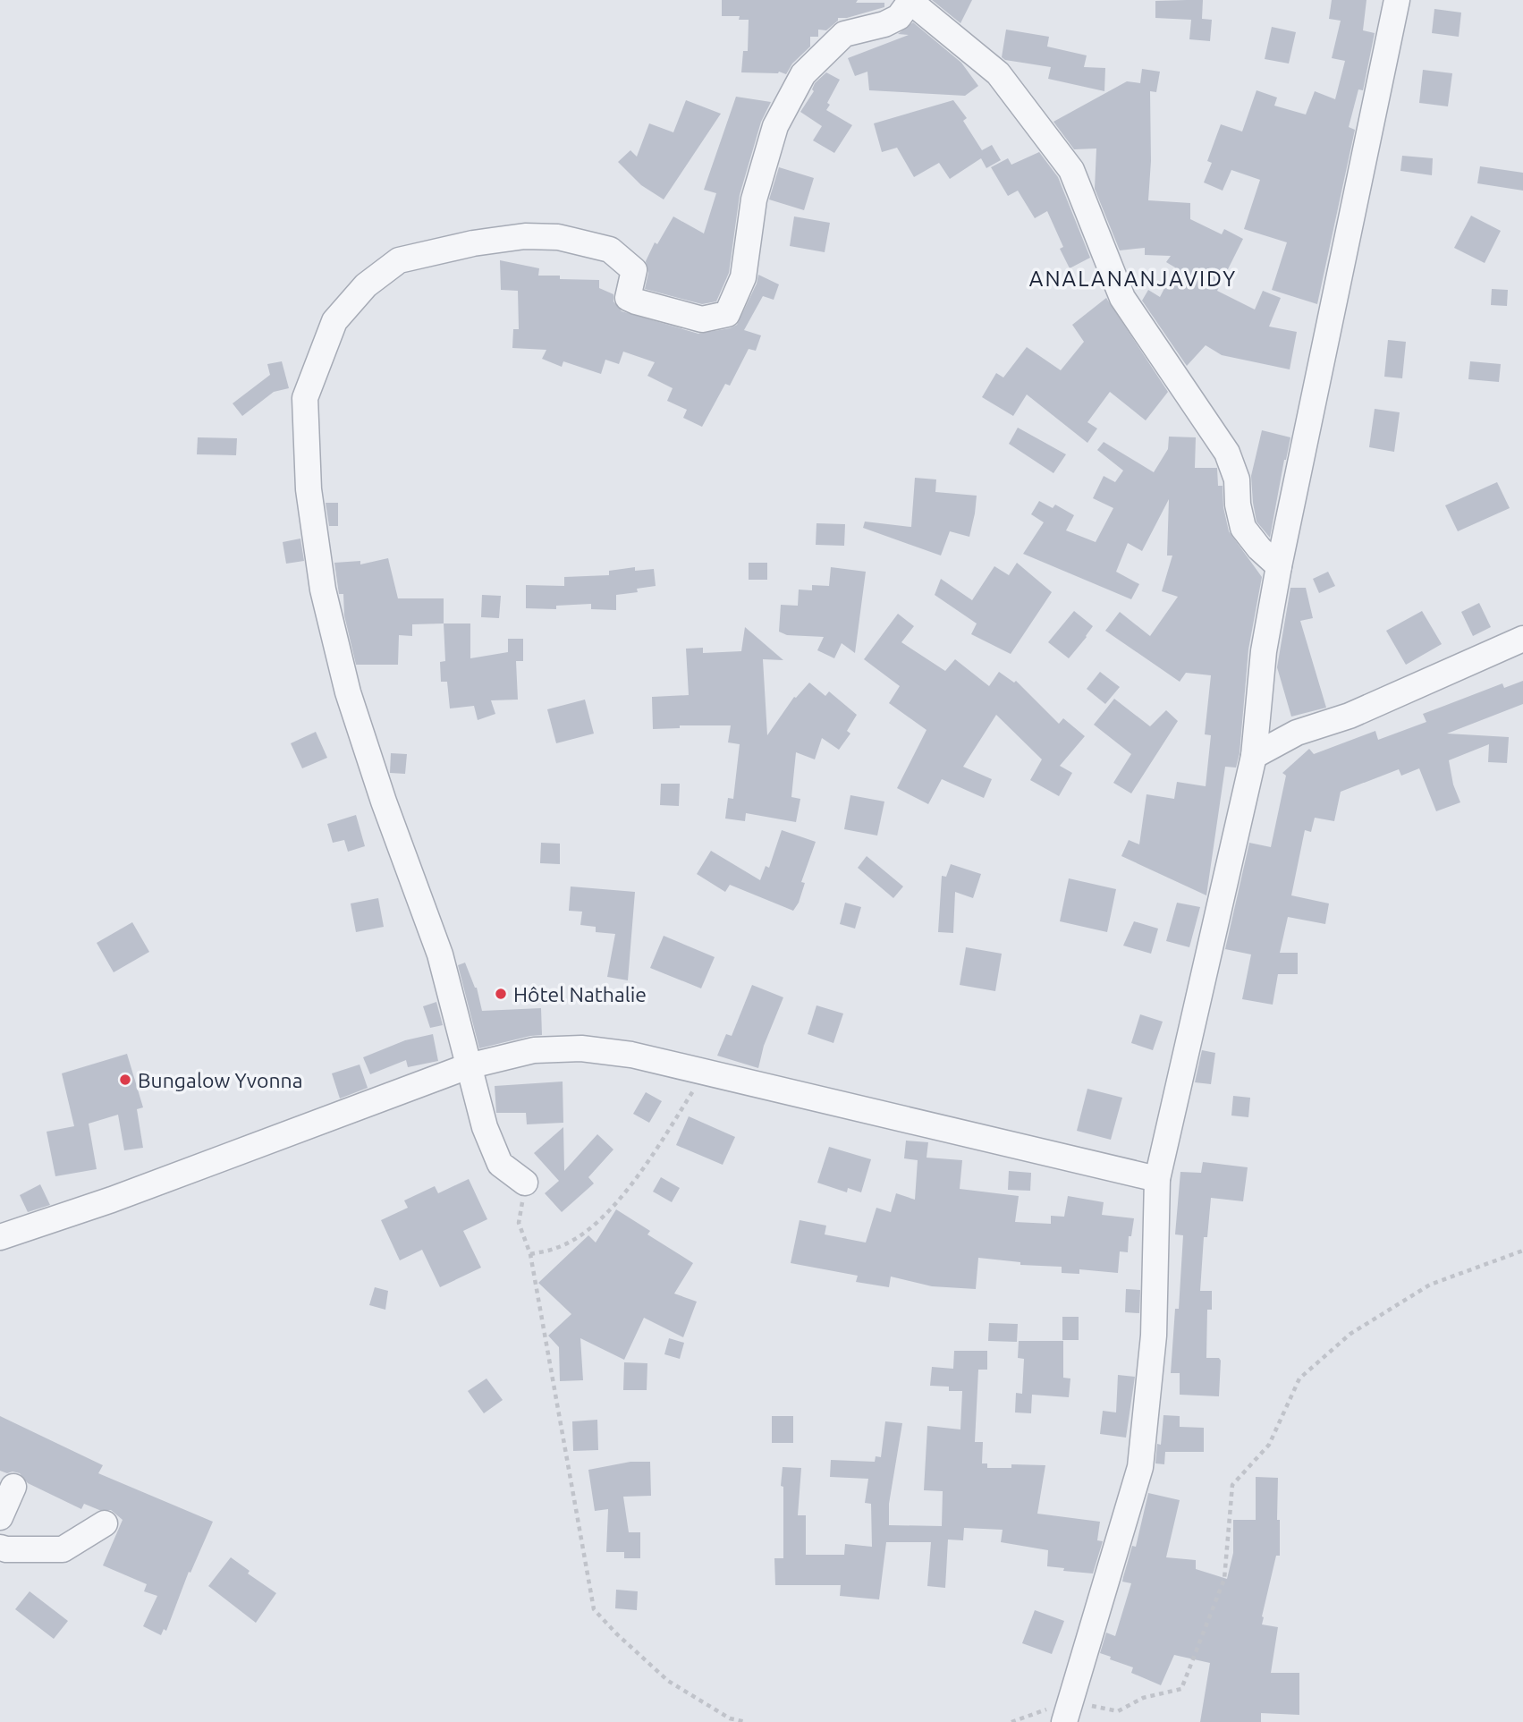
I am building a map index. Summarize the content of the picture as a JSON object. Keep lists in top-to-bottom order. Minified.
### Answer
{"districts":["ANALANANJAVIDY"],"places":["Hôtel Nathalie","Bungalow Yvonna"]}
